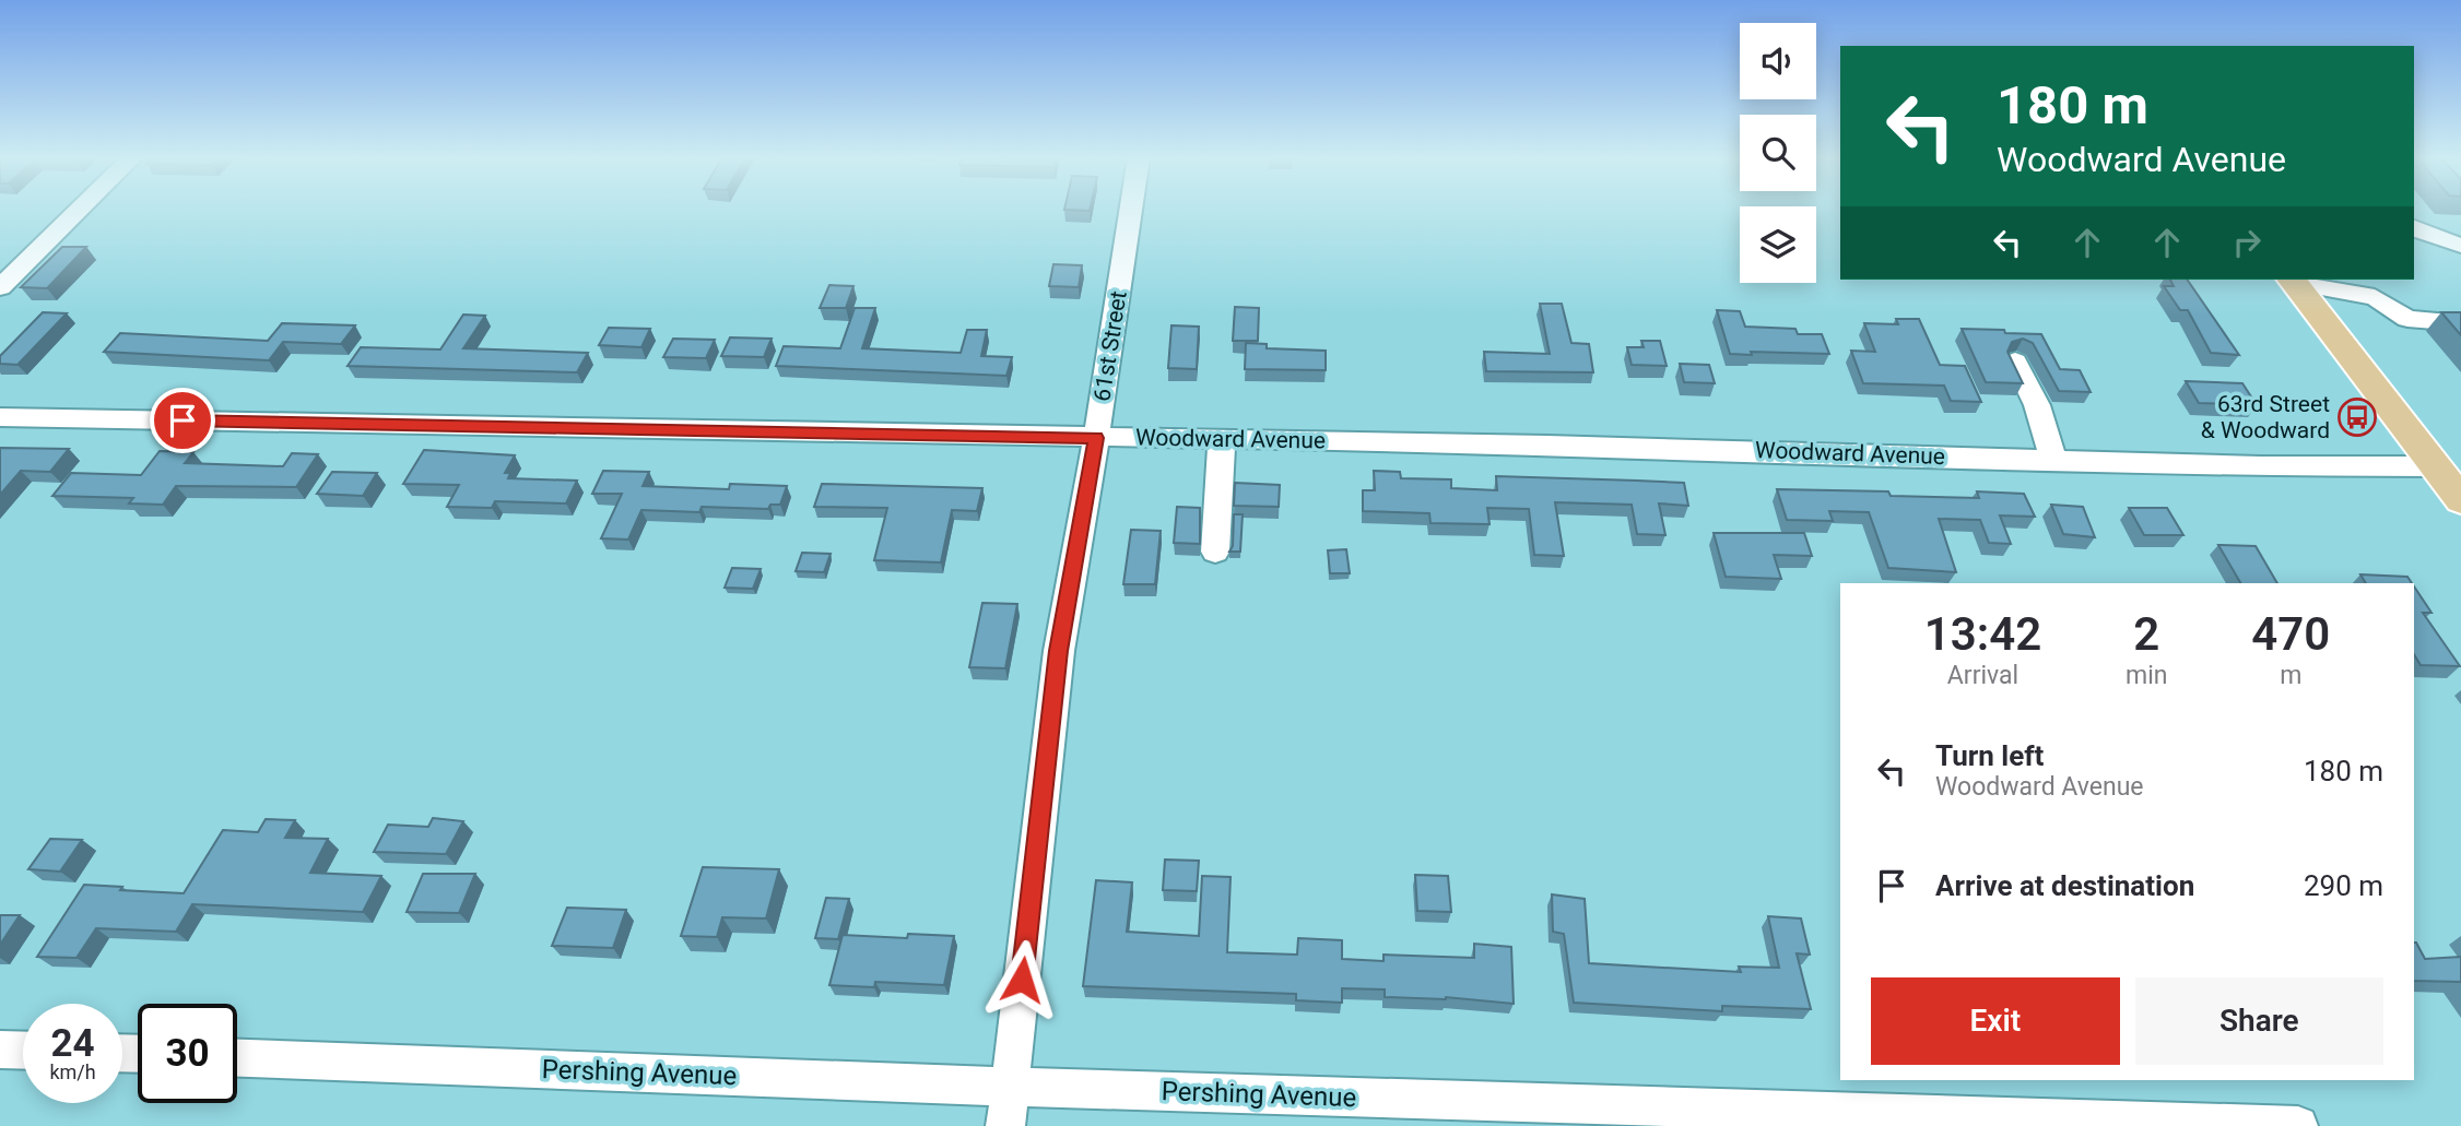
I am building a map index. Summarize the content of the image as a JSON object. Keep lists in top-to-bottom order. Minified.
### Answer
{"streets":{"street":["61st Street","Woodward Avenue","Pershing Avenue"]},"crossings":[["61st Street","Woodward Avenue"],["61st Street","Pershing Avenue"]],"places":{"bus stop":["63rd Street & Woodward"]},"page":{"turn":["180 m","Woodward Avenue"],"eta":["13:42","Arrival","2","min","470","m"],"list":[{"name":"Turn left","note":"Woodward Avenue","value":"180 m"},{"name":"Arrive at destination","value":"290 m"}],"buttons":["Exit","Share"],"speed":"24 km/h","limit":"30"}}
